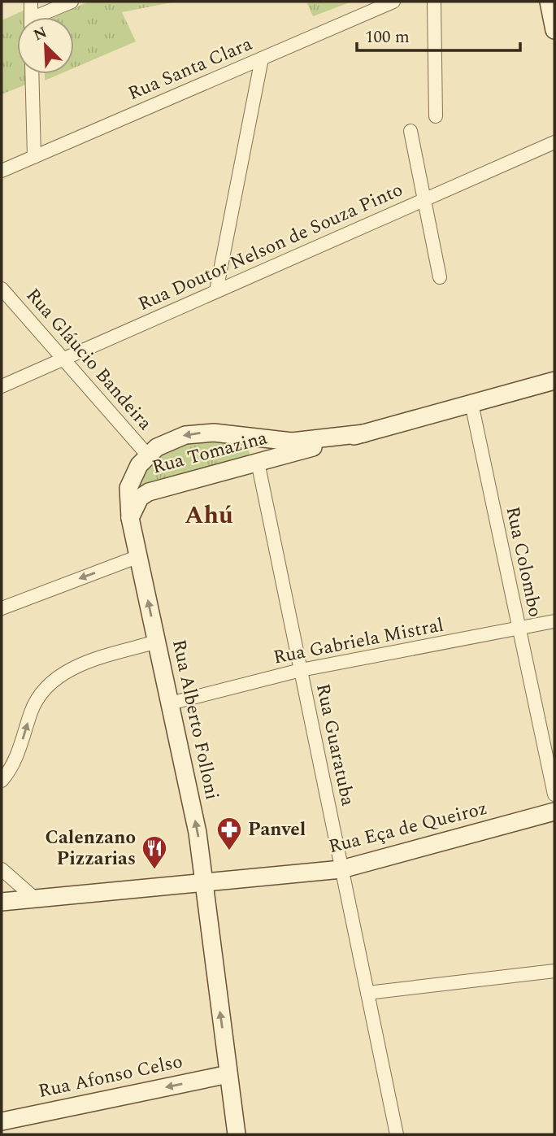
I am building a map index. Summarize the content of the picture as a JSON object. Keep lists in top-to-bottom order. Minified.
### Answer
{"streets":{"main road":["Rua Tomazina","Rua Alberto Folloni","Rua Eça de Queiroz","Rua Afonso Celso"],"street":["Rua Santa Clara","Rua Doutor Nelson de Souza Pinto","Rua Gláucio Bandeira","Rua Colombo","Rua Gabriela Mistral","Rua Guaratuba"]},"crossings":[["Rua Doutor Nelson de Souza Pinto","Rua Gláucio Bandeira"],["Rua Gláucio Bandeira","Rua Tomazina"],["Rua Tomazina","Rua Colombo"],["Rua Tomazina","Rua Alberto Folloni"],["Rua Tomazina","Rua Guaratuba"],["Rua Colombo","Rua Gabriela Mistral"],["Rua Gabriela Mistral","Rua Alberto Folloni"],["Rua Gabriela Mistral","Rua Guaratuba"],["Rua Alberto Folloni","Rua Eça de Queiroz"],["Rua Alberto Folloni","Rua Afonso Celso"],["Rua Guaratuba","Rua Eça de Queiroz"]],"one_way":["Rua Alberto Folloni","Rua Afonso Celso"],"districts":["Ahú"],"places":{"pharmacy":["Panvel"],"restaurant":["Calenzano Pizzarias"]},"scale_bar":"100 m","north":"top left"}
